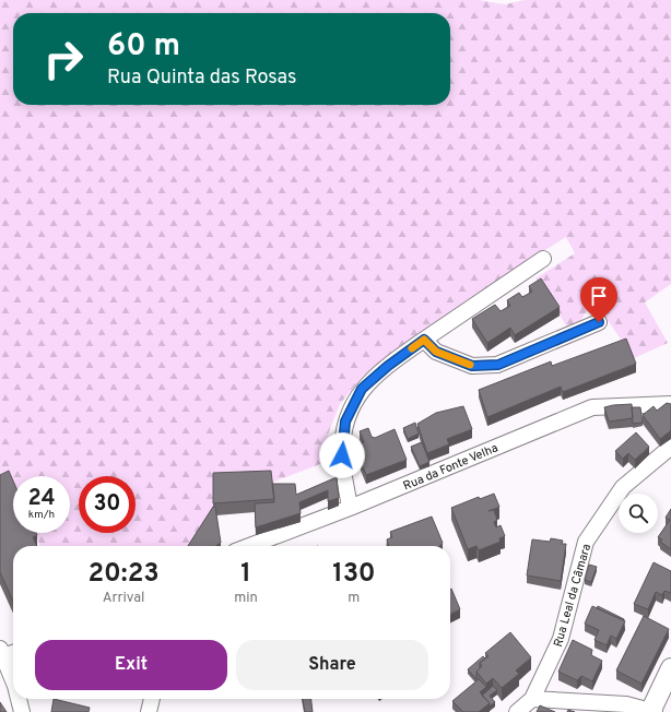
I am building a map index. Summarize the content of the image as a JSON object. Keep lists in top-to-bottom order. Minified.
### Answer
{"streets":{"street":["Rua da Fonte Velha","Rua Leal da Câmara"]},"page":{"turn":["60 m","Rua Quinta das Rosas"],"speed":"24 km/h","limit":"30","eta":["20:23","Arrival","1","min","130","m"],"buttons":["Exit","Share"]}}
